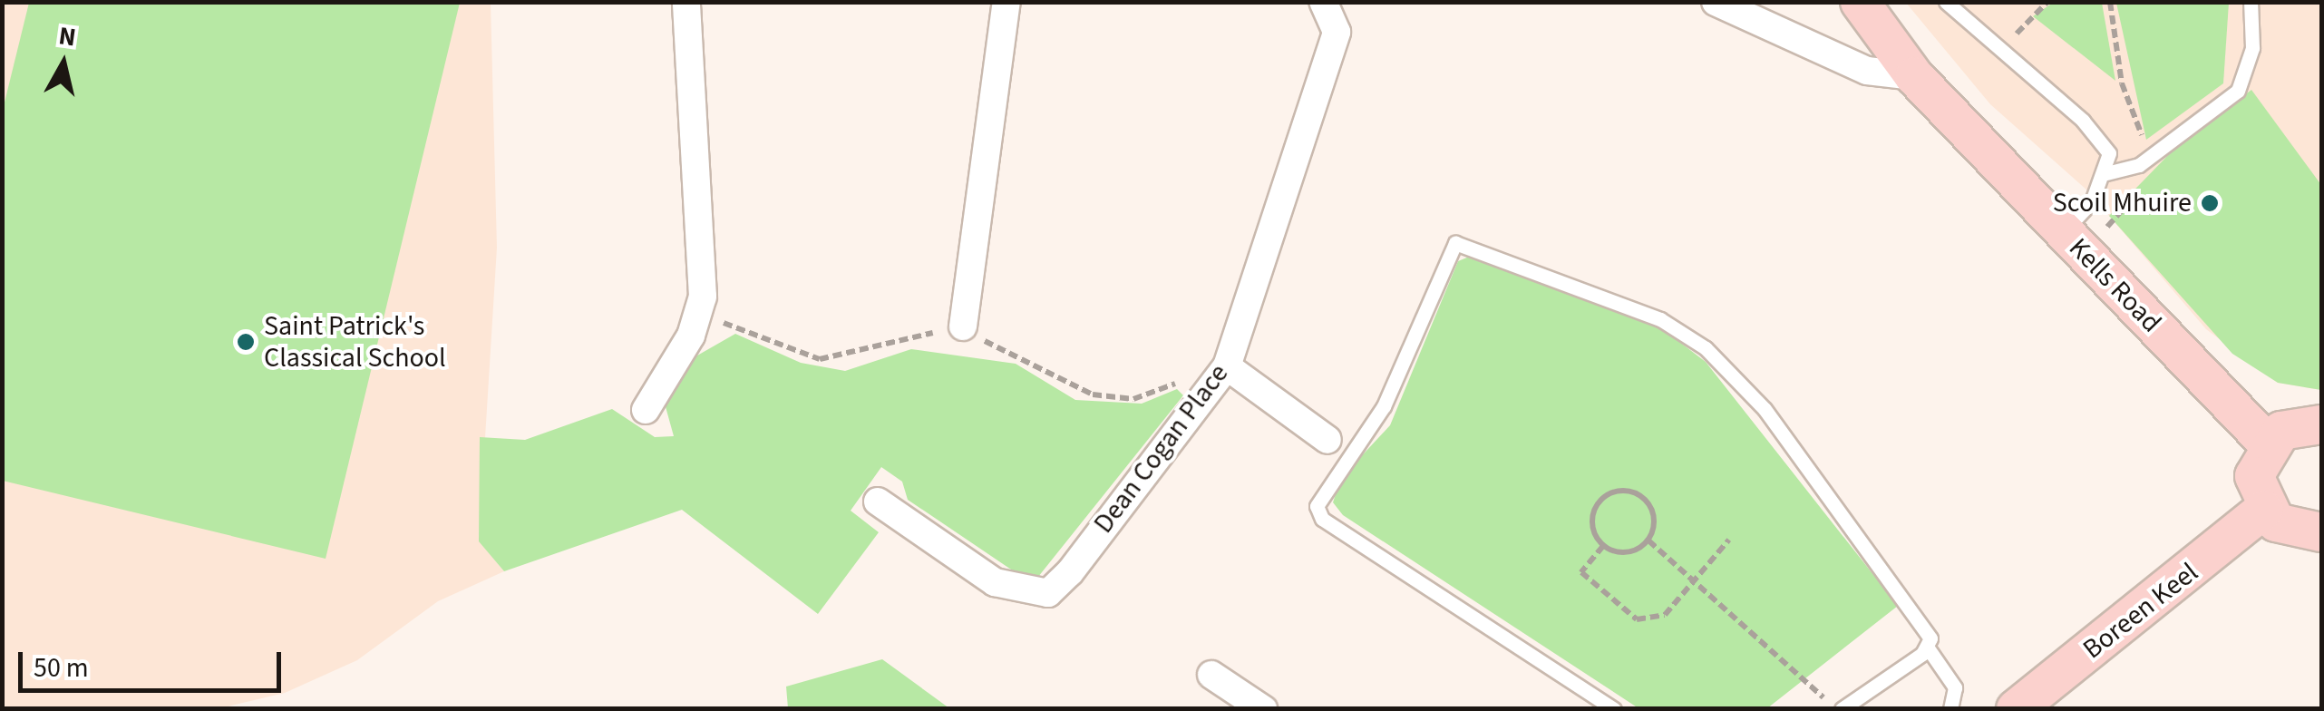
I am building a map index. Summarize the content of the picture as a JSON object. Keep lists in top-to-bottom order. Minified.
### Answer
{"streets":{"main road":["Kells Road","Boreen Keel"],"street":["Dean Cogan Place"]},"places":["Scoil Mhuire","Saint Patrick's Classical School"],"scale_bar":"50 m","north":"top"}
